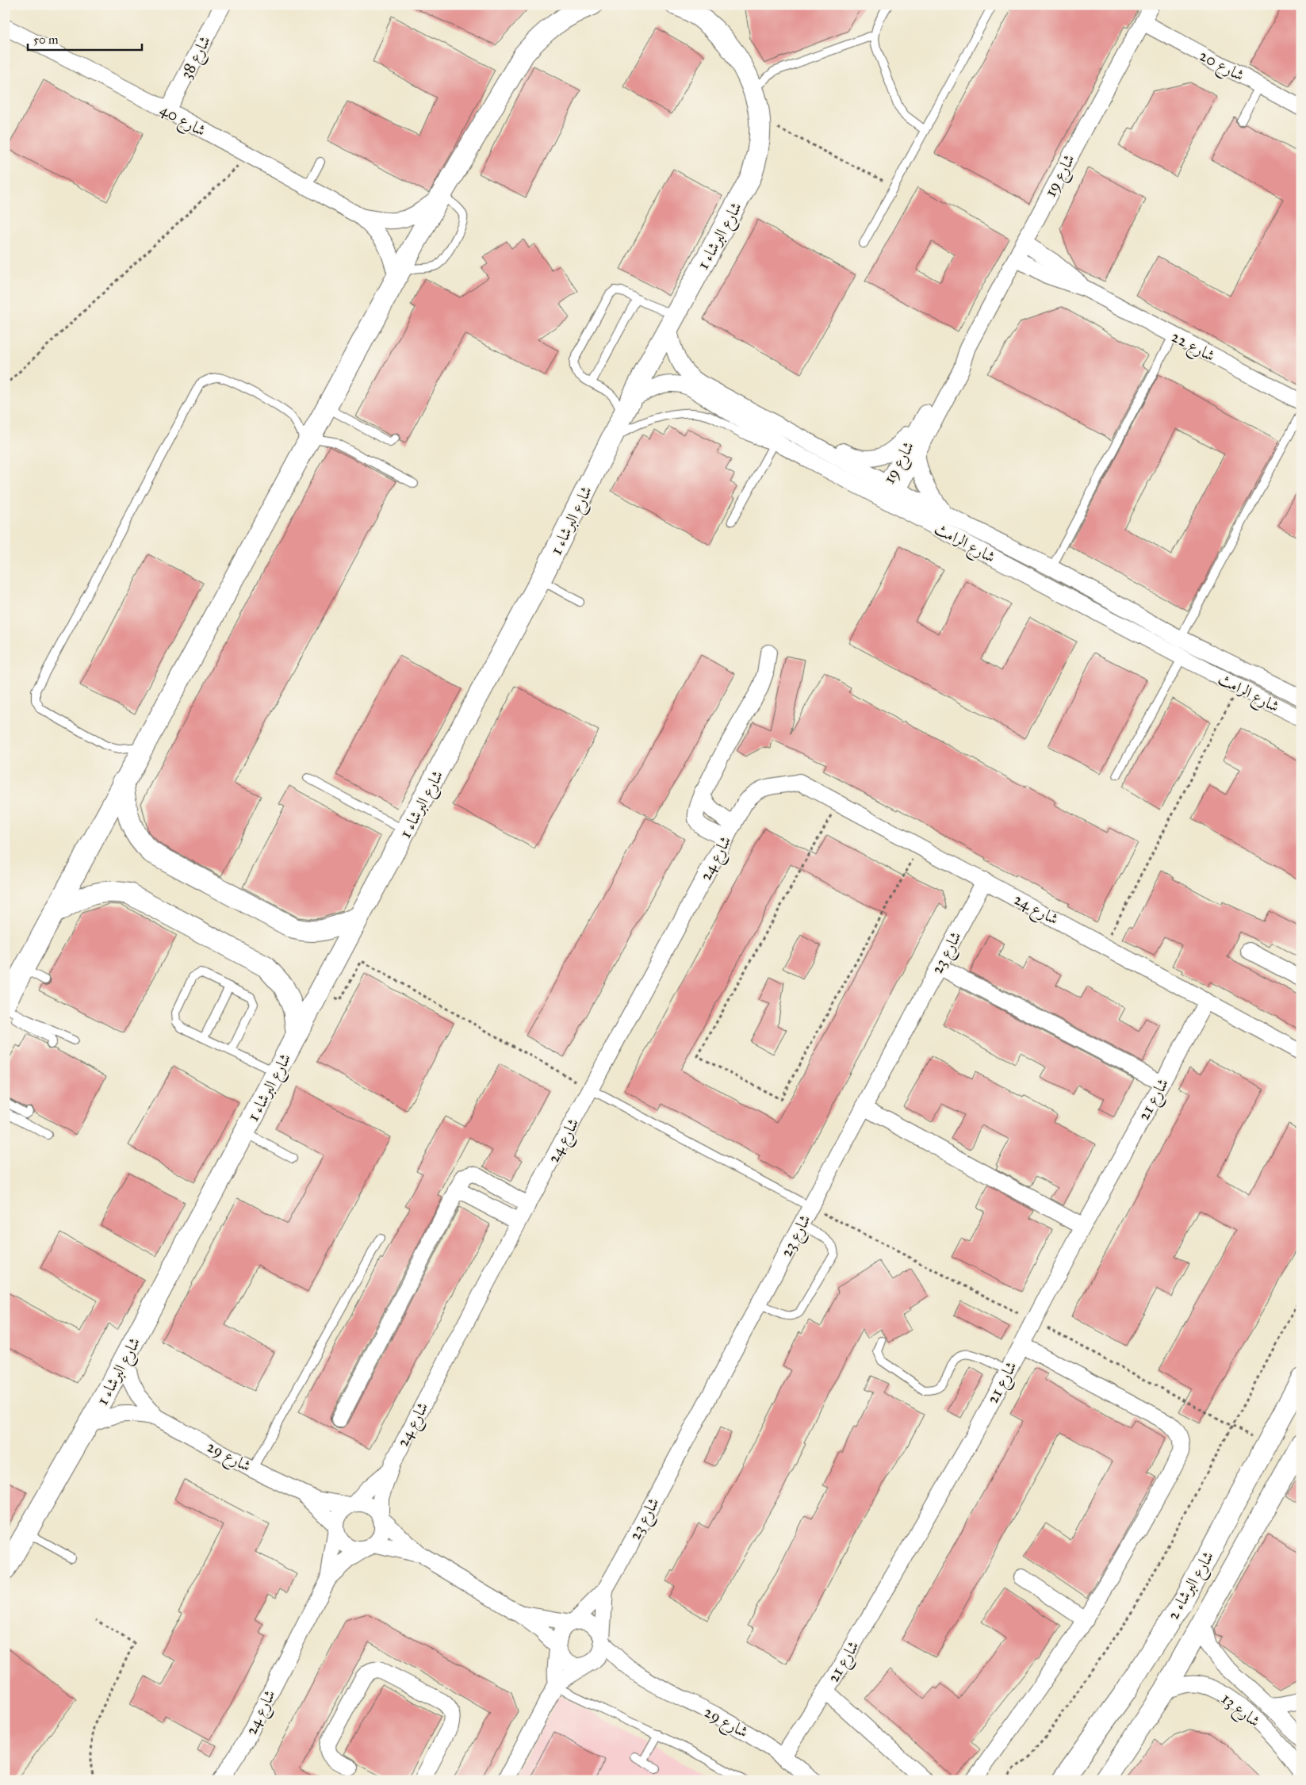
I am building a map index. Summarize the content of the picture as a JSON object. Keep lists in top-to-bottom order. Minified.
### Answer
{"streets":{"street":["شارع 38","شارع 20","شارع 40","شارع 19","شارع البرشاء 1","شارع 22","شارع الرامث","شارع 24","شارع 23","شارع 21","شارع 29","شارع البرشاء 2","شارع 13"]},"crossings":[["شارع 38","شارع 40"],["شارع 20","شارع 19"],["شارع 19","شارع 22"],["شارع 19","شارع الرامث"],["شارع البرشاء 1","شارع الرامث"],["شارع البرشاء 1","شارع 29"],["شارع 24","شارع 23"],["شارع 24","شارع 21"],["شارع 24","شارع 29"],["شارع 23","شارع 29"],["شارع 21","شارع 29"],["شارع البرشاء 2","شارع 13"]],"scale_bar":"50 m"}
